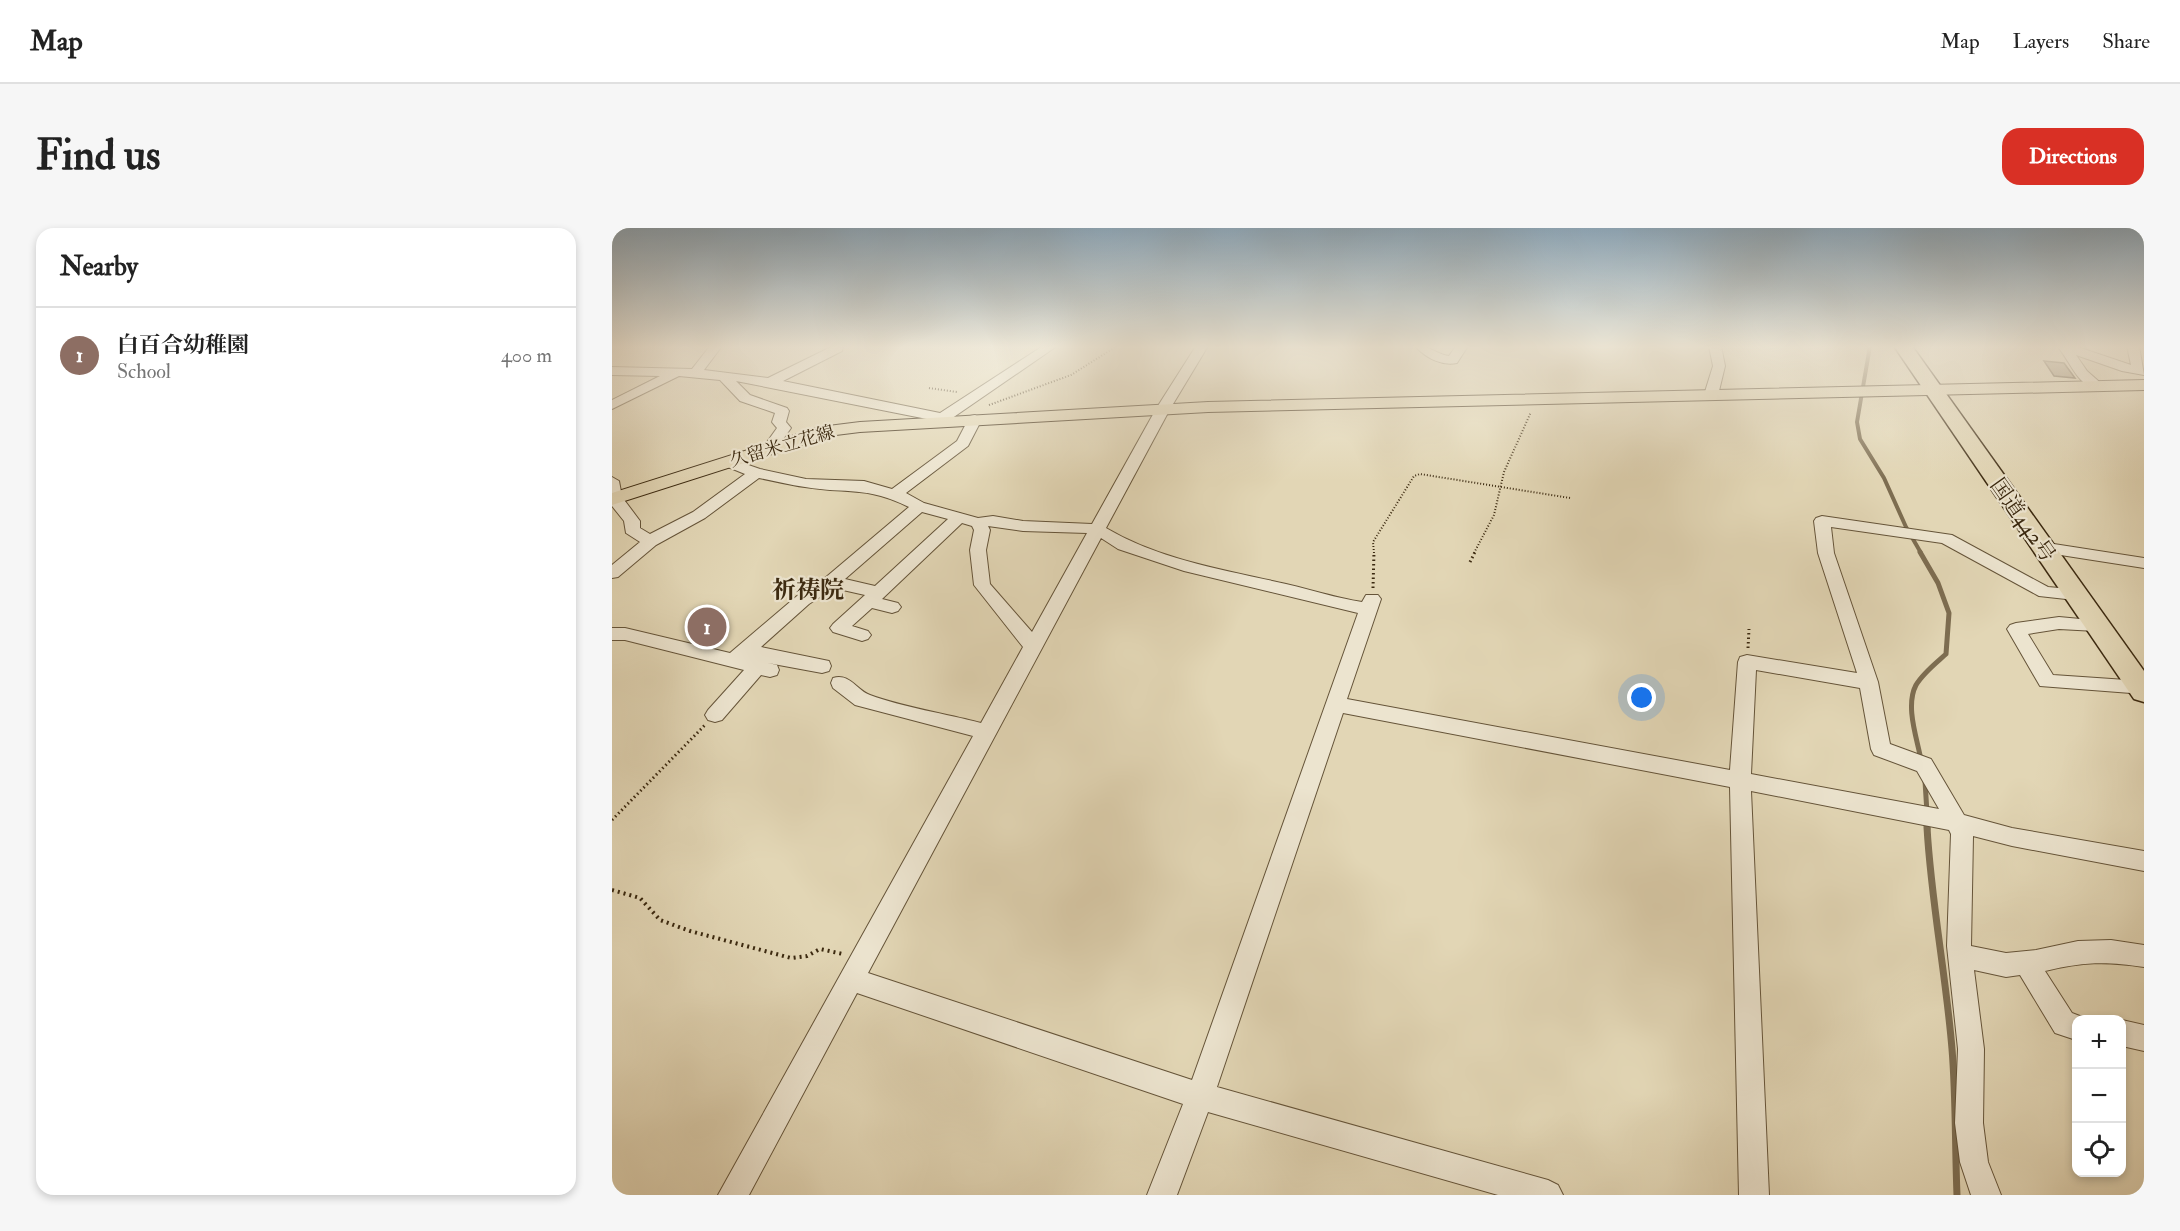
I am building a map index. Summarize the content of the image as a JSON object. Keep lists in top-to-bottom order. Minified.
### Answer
{"streets":{"highway":["国道442号"],"main road":["久留米立花線"]},"districts":["祈祷院"],"page":{"header":"Map","nav":["Map","Layers","Share"],"buttons":"Directions","title":"Find us","heading":"Nearby","list":[{"mark":"1","name":"白百合幼稚園","note":"School","value":"400 m"}],"pins":"1","map_buttons":["+","−"]}}
